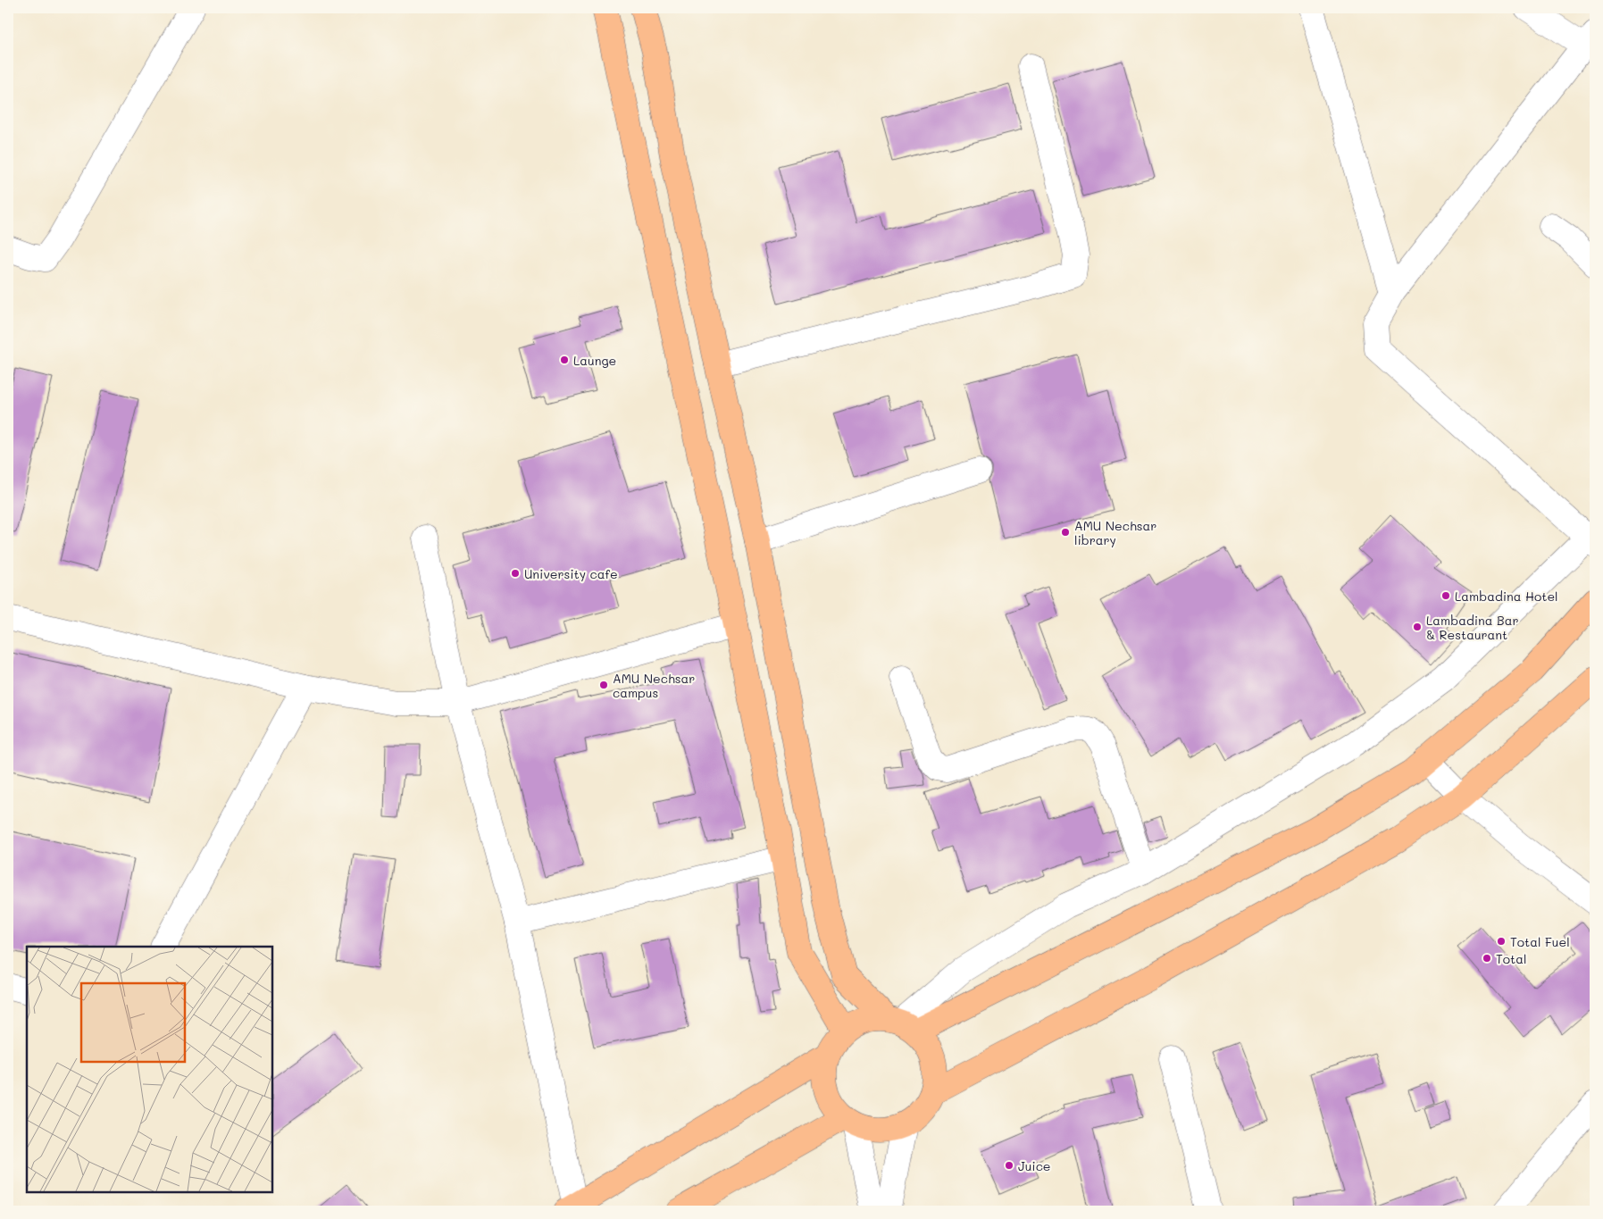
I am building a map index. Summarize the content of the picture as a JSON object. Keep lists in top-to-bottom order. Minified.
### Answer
{"places":["Launge","AMU Nechsar library","University cafe","Lambadina Hotel","Lambadina Bar & Restaurant","AMU Nechsar campus","Total Fuel","Total","Juice"]}
